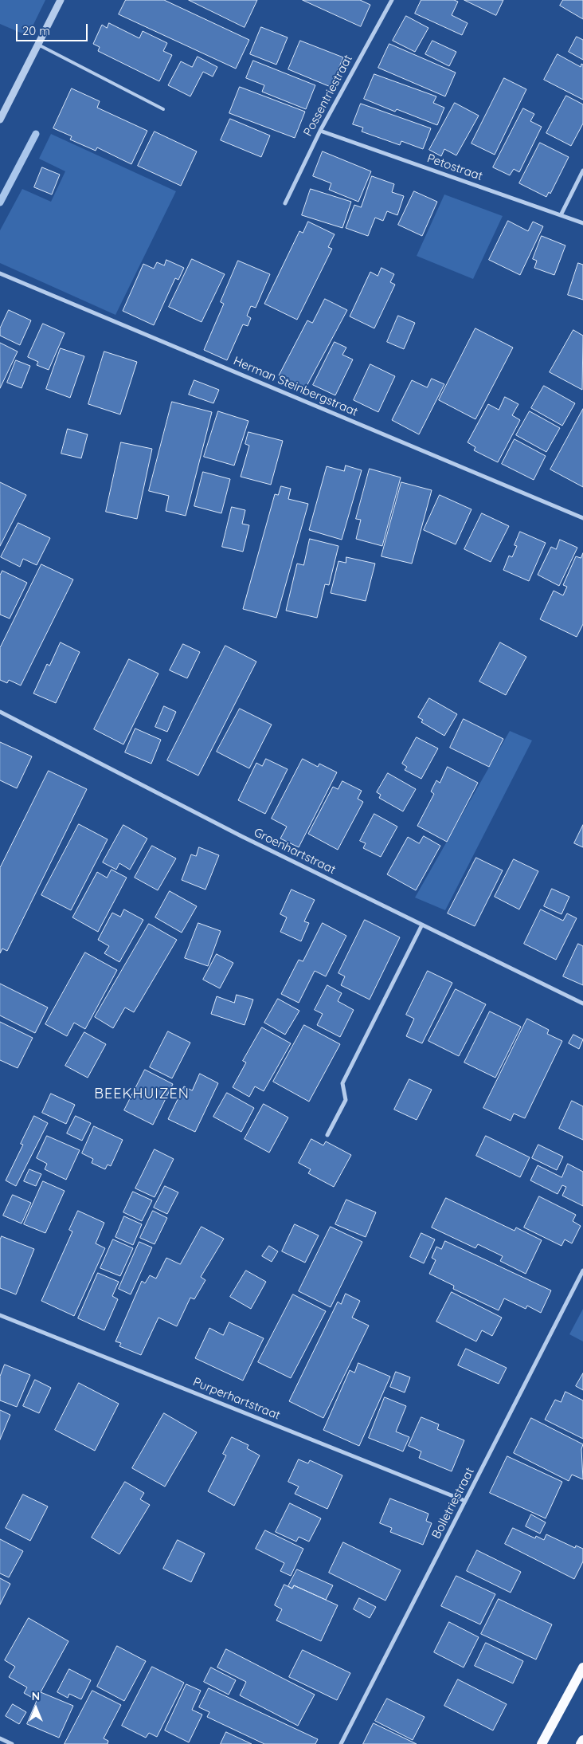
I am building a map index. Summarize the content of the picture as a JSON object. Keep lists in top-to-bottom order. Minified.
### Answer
{"streets":{"street":["Possentriestraat","Petostraat","Herman Steinbergstraat","Groenhartstraat","Purperhartstraat","Bolletriestraat"]},"crossings":[["Possentriestraat","Petostraat"],["Purperhartstraat","Bolletriestraat"]],"districts":["BEEKHUIZEN"],"scale_bar":"20 m","north":"top"}
